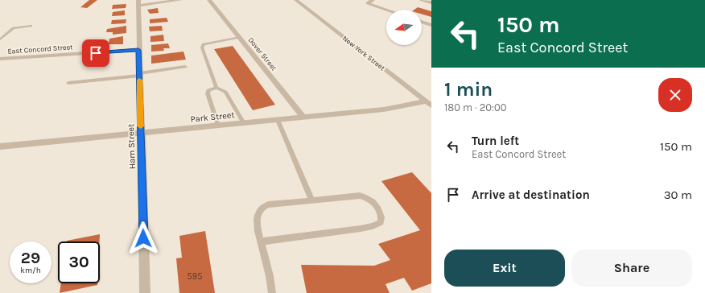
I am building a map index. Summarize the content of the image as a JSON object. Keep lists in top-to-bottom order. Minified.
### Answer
{"streets":{"street":["East Concord Street","New York Street","Dover Street","Park Street","Ham Street"]},"crossings":[["East Concord Street","Ham Street"],["New York Street","Park Street"],["Dover Street","Park Street"],["Park Street","Ham Street"]],"house_numbers":["595"],"north":"left","page":{"turn":["150 m","East Concord Street"],"heading":["1 min","180 m · 20:00"],"list":[{"name":"Turn left","note":"East Concord Street","value":"150 m"},{"name":"Arrive at destination","value":"30 m"}],"speed":"29 km/h","limit":"30","buttons":["Exit","Share"]}}
